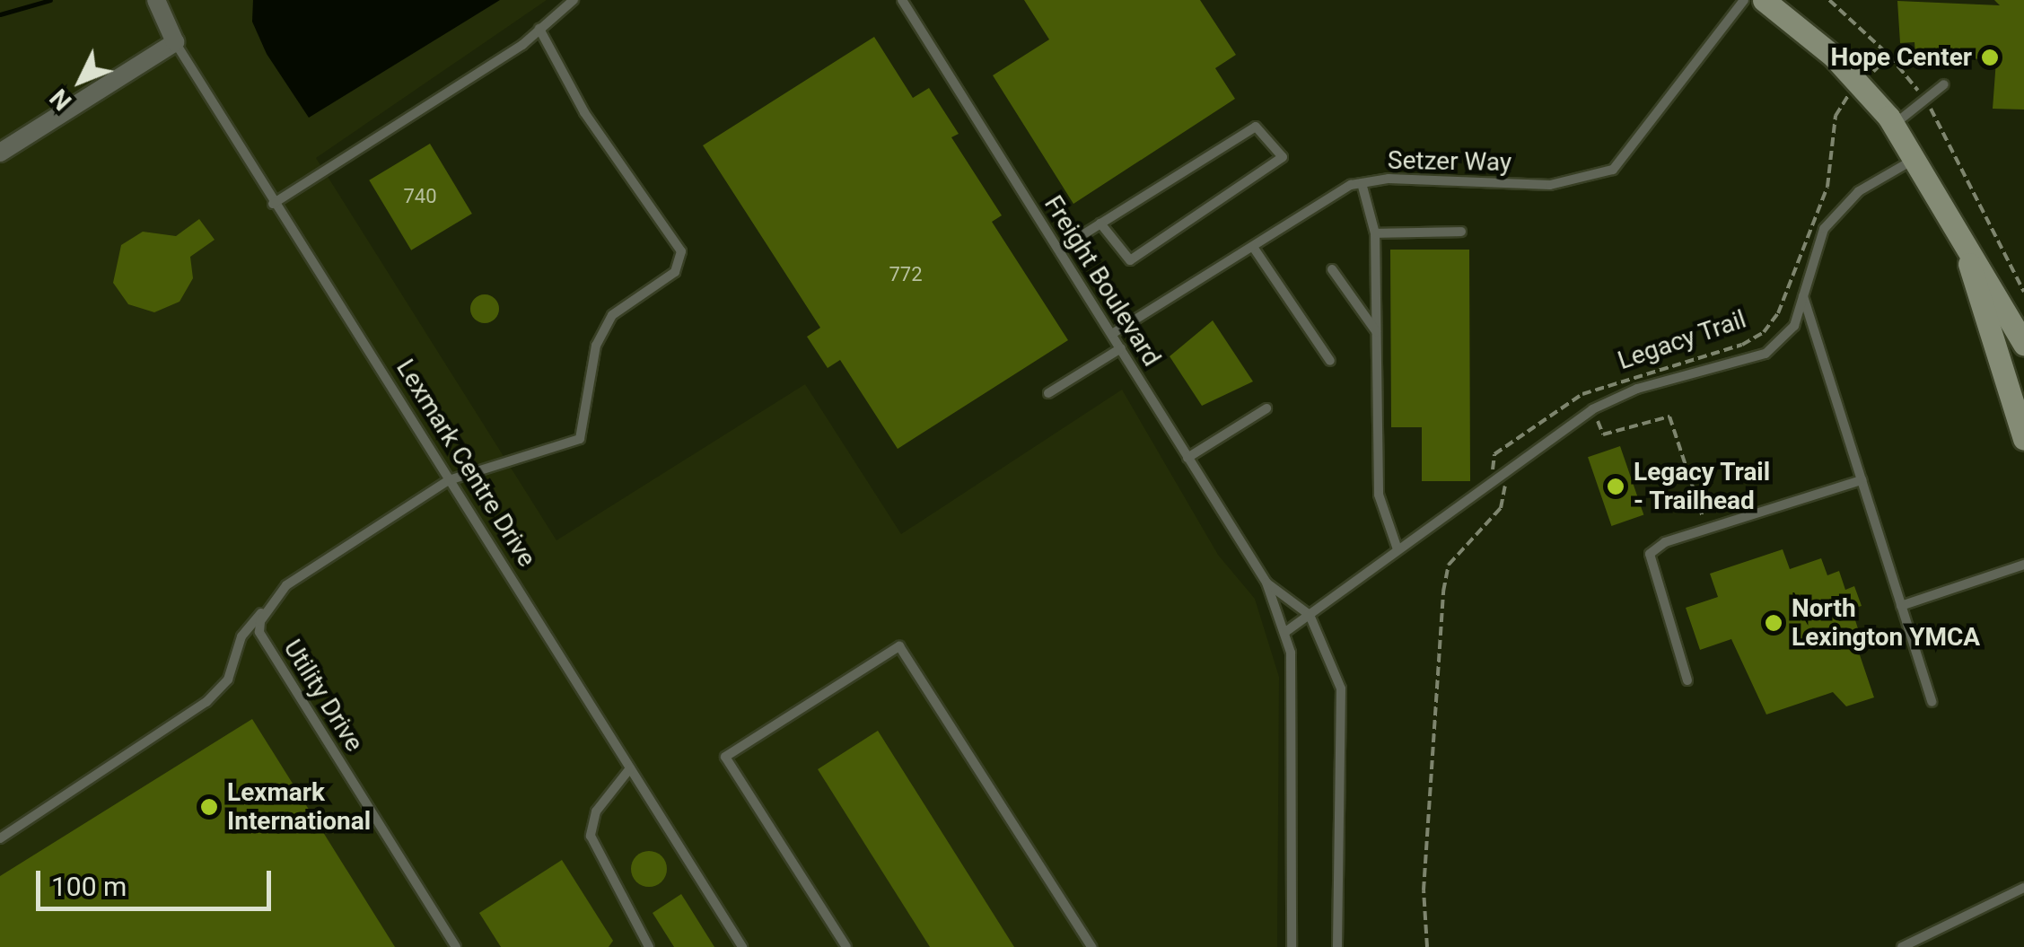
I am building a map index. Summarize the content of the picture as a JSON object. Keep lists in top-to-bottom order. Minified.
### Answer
{"streets":{"street":["Lexmark Centre Drive"],"lane":["Setzer Way","Freight Boulevard","Utility Drive"],"path":["Legacy Trail"]},"crossings":[["Setzer Way","Freight Boulevard"]],"places":["Hope Center","Legacy Trail - Trailhead","North Lexington YMCA","Lexmark International"],"house_numbers":["740","772"],"scale_bar":"100 m","north":"bottom left"}
